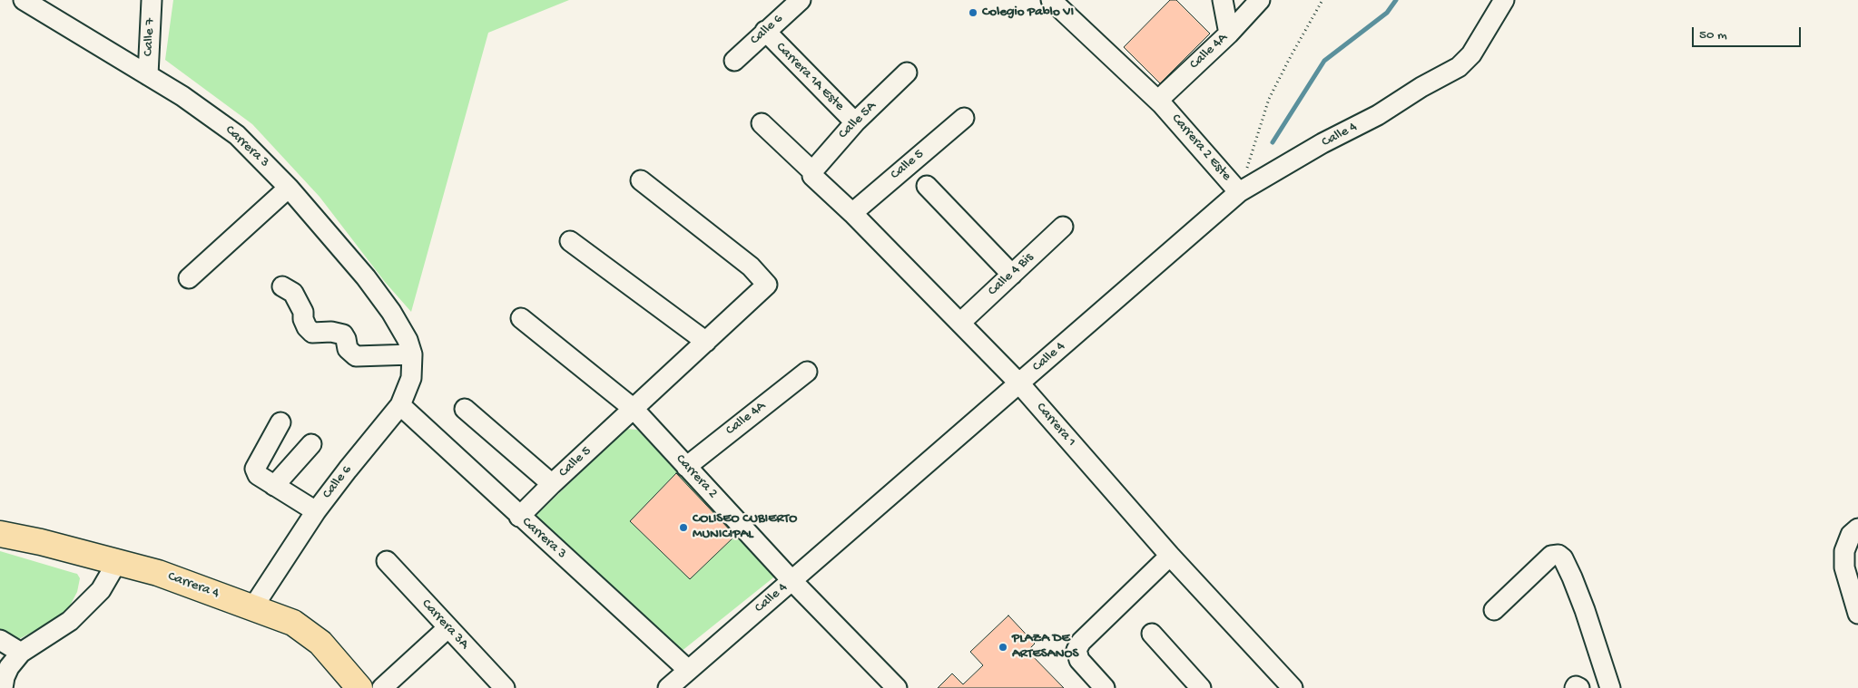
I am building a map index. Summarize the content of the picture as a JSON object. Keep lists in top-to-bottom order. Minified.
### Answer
{"streets":{"main road":["Carrera 4"],"street":["Calle 6","Calle 7","Calle 4A","Carrera 1A Este","Calle 5A","Calle 4","Carrera 3","Carrera 2 Este","Calle 5","Calle 4 Bis","Carrera 1","Carrera 2","Carrera 3A"]},"crossings":[["Calle 6","Carrera 1A Este"],["Calle 6","Carrera 3"],["Calle 6","Carrera 4"],["Calle 7","Carrera 3"],["Calle 4A","Carrera 2 Este"],["Calle 4A","Carrera 2"],["Carrera 1A Este","Calle 5A"],["Calle 5A","Carrera 1"],["Calle 4","Carrera 3"],["Calle 4","Carrera 2 Este"],["Calle 4","Carrera 1"],["Calle 4","Carrera 2"],["Carrera 3","Calle 5"],["Calle 5","Carrera 1"],["Calle 5","Carrera 2"],["Calle 4 Bis","Carrera 1"]],"places":["Colegio Pablo VI","COLISEO CUBIERTO MUNICIPAL","PLAZA DE ARTESANOS"],"scale_bar":"50 m"}
